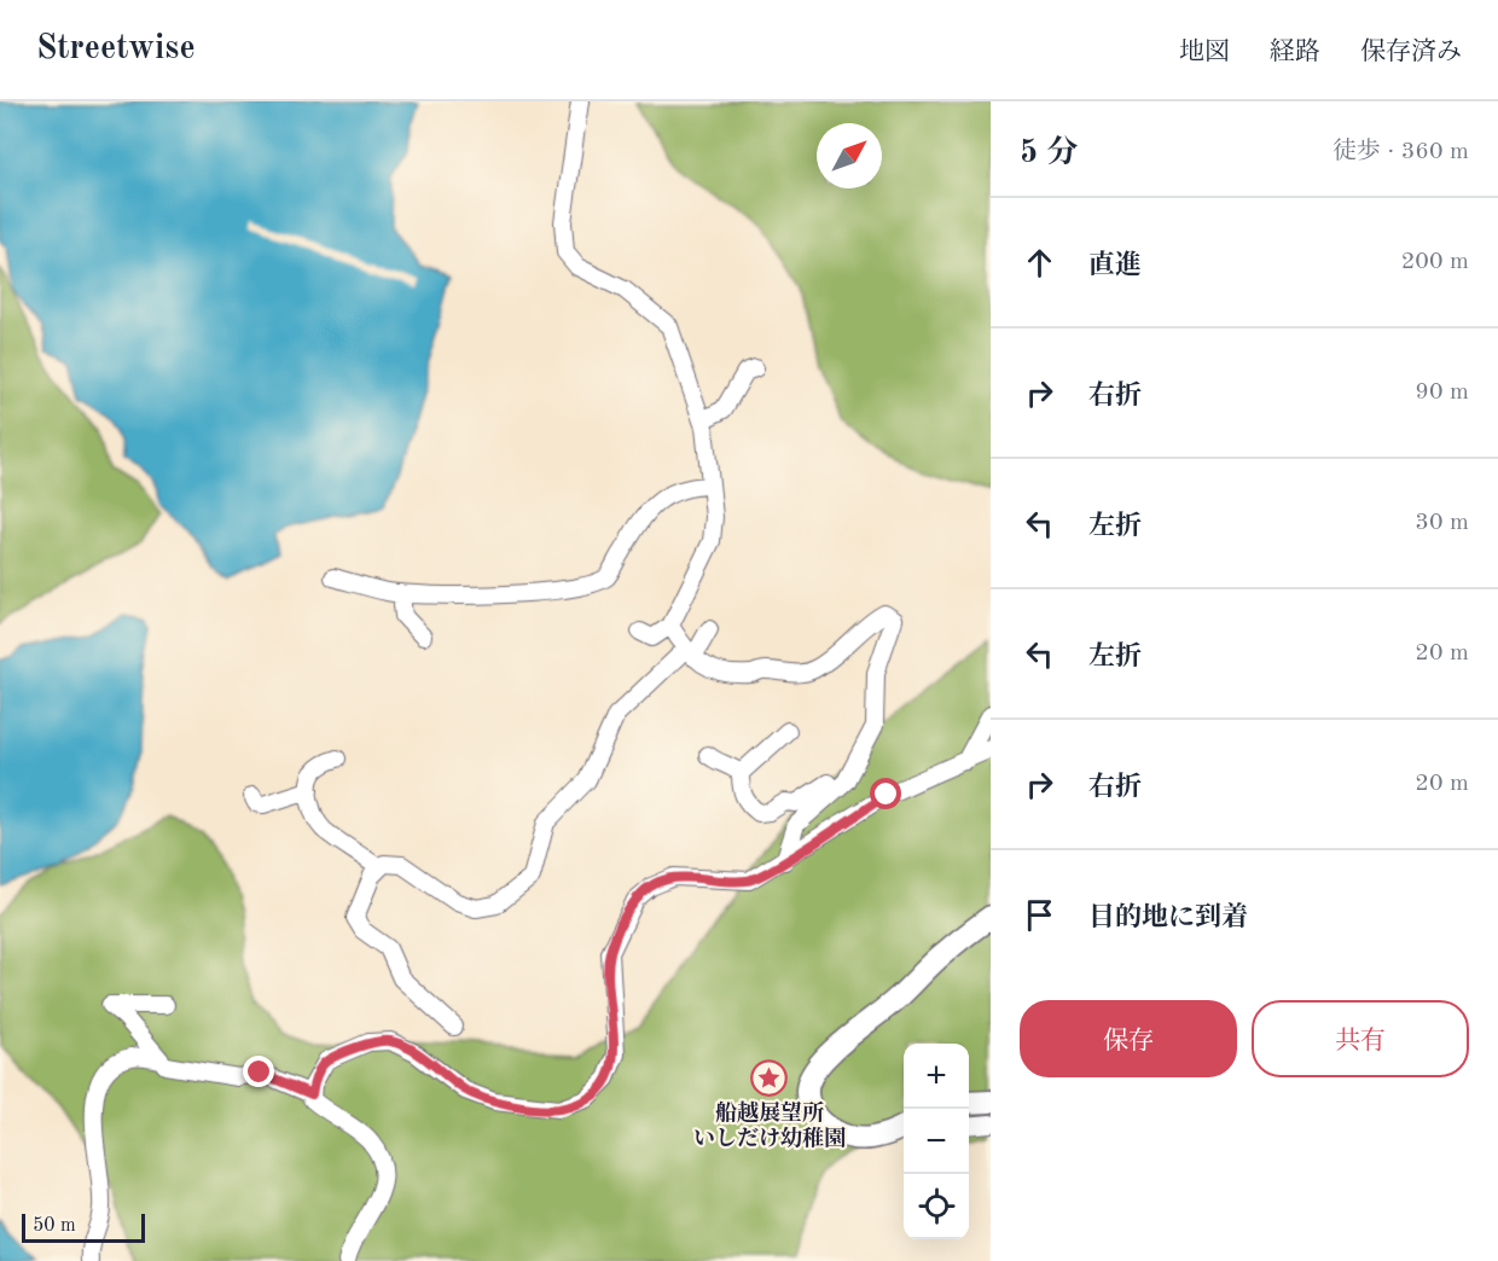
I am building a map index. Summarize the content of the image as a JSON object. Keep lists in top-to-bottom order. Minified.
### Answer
{"places":{"place":["船越展望所 いしだけ幼稚園"]},"scale_bar":"50 m","north":"top right","page":{"header":"Streetwise","nav":["地図","経路","保存済み"],"heading":["5 分","徒歩 · 360 m"],"list":[["直進","200 m"],["右折","90 m"],["左折","30 m"],["左折","20 m"],["右折","20 m"],"目的地に到着"],"buttons":["保存","共有"],"map_buttons":["+","−"],"scale":"50 m"}}
